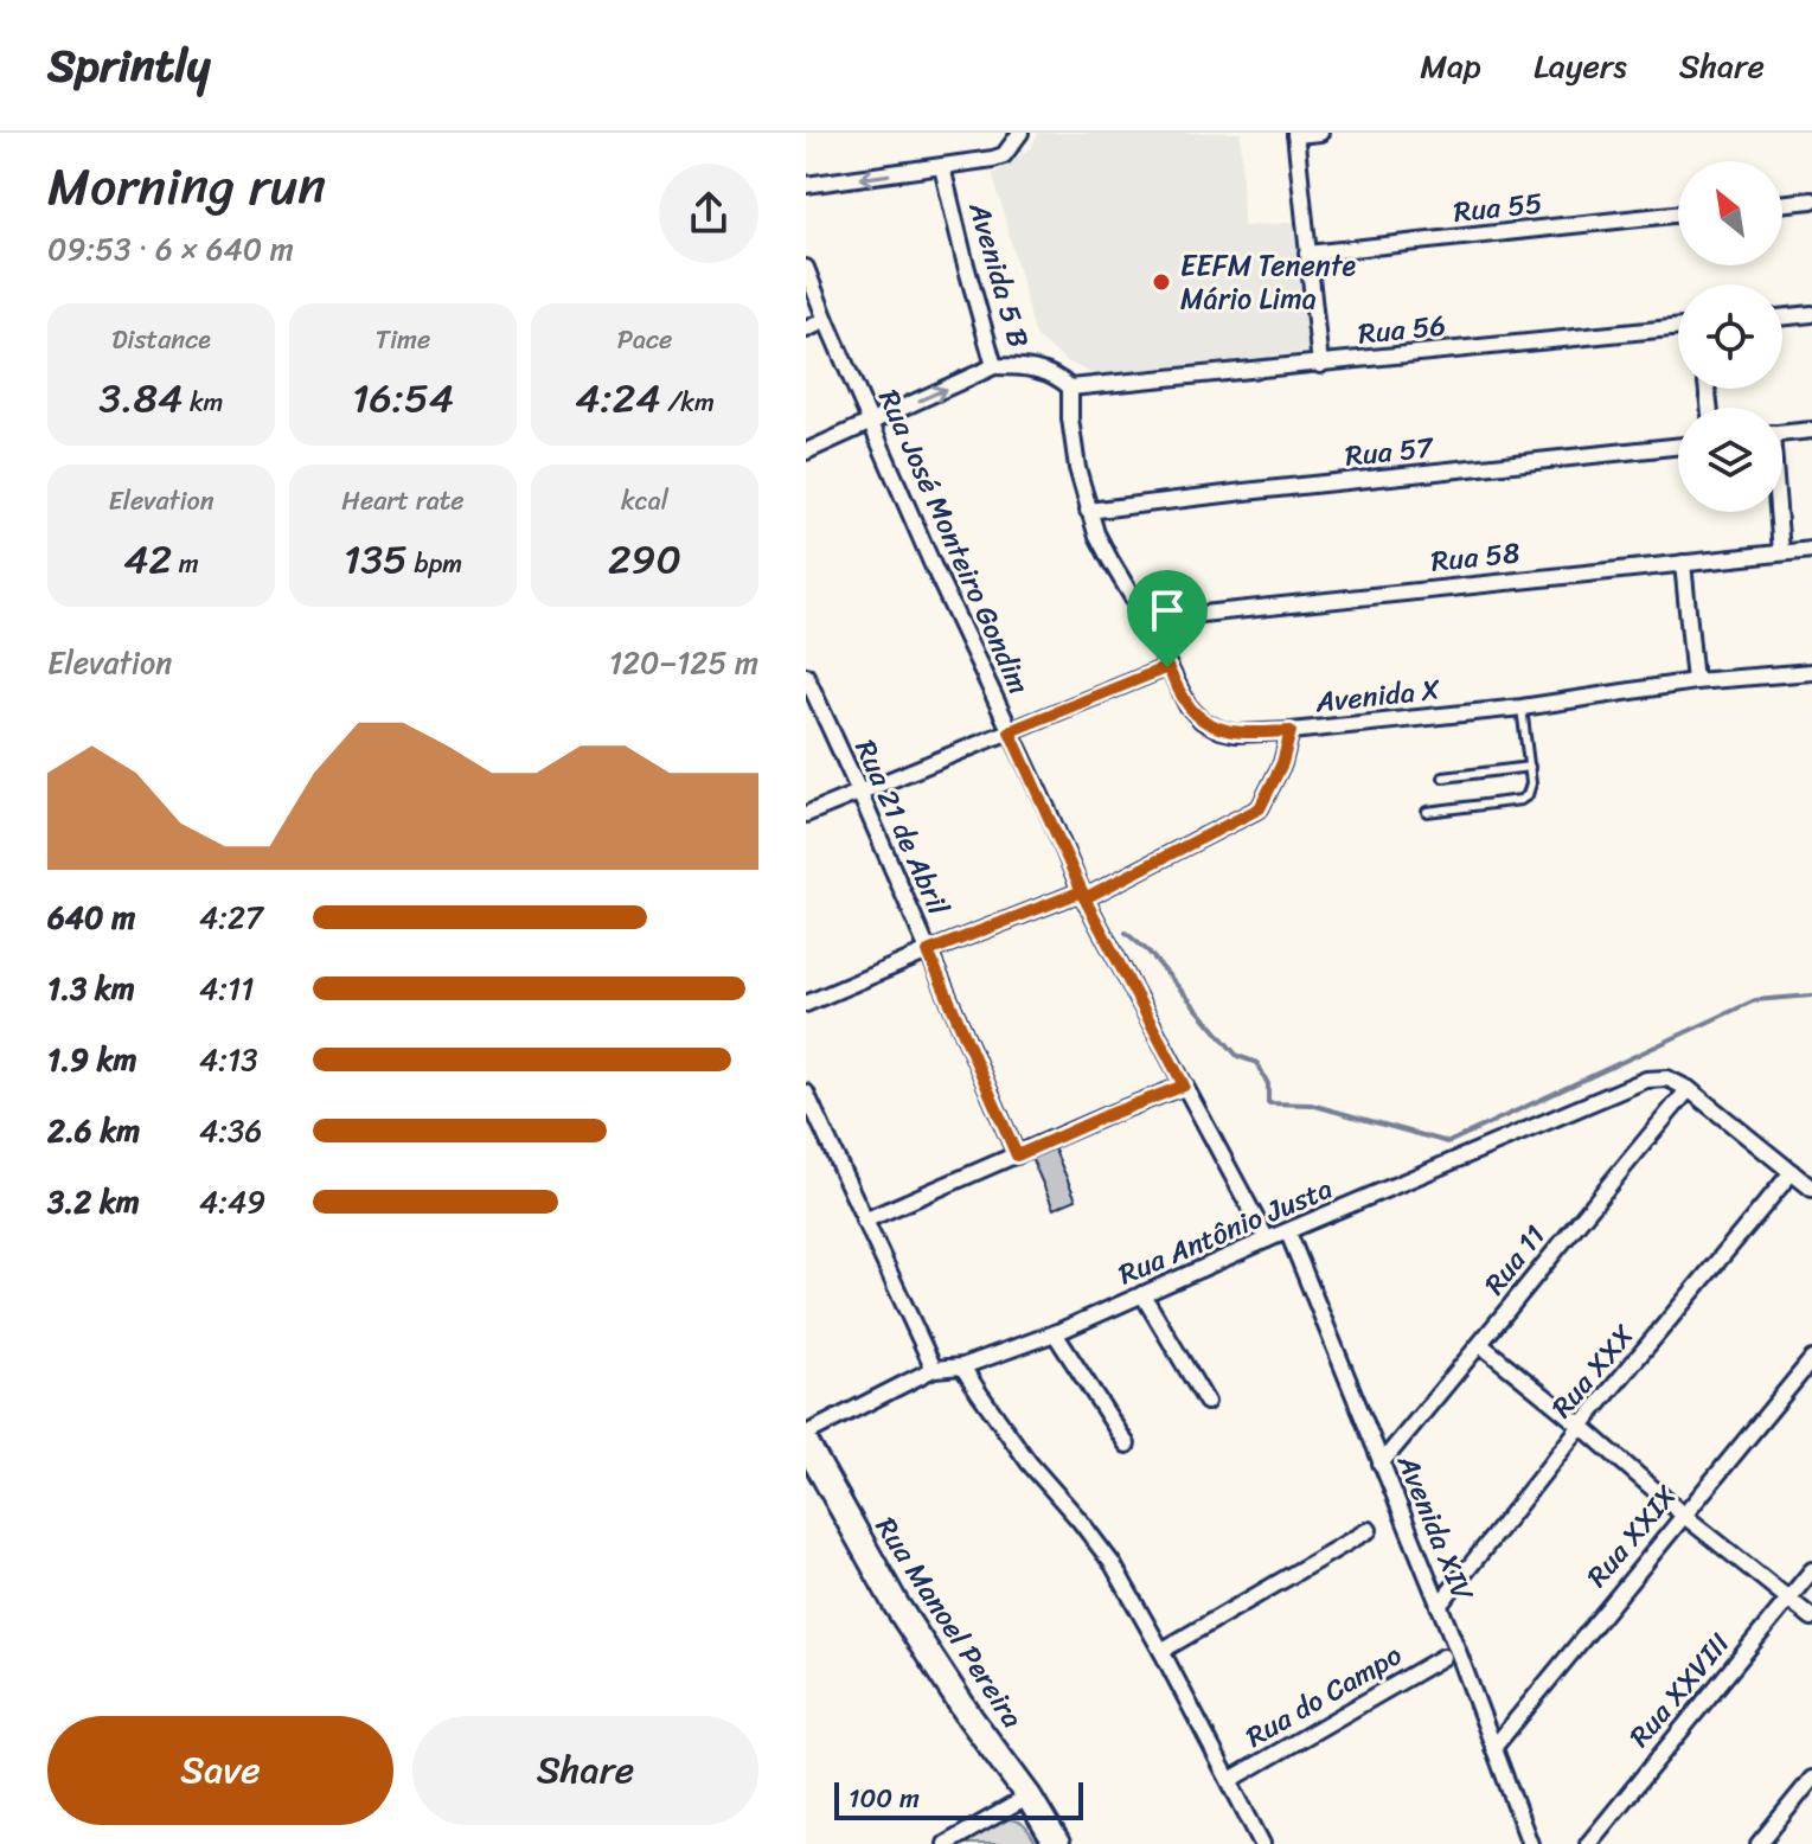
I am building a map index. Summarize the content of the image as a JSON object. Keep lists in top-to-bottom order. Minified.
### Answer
{"streets":{"main road":["Rua Manoel Pereira"],"street":["Rua 55","Avenida 5 B","Rua 56","Rua 57","Rua José Monteiro Gondim","Rua 58","Avenida X","Rua 21 de Abril","Rua Antônio Justa","Rua 11","Rua XXX","Avenida XIV","Rua XXIX","Rua XXVIII","Rua do Campo"]},"crossings":[["Avenida 5 B","Rua 56"],["Avenida 5 B","Avenida X"],["Rua 56","Avenida X"],["Rua 57","Avenida X"],["Rua José Monteiro Gondim","Rua Antônio Justa"],["Rua 58","Avenida X"],["Rua Antônio Justa","Rua 11"],["Rua Antônio Justa","Avenida XIV"],["Rua 11","Avenida XIV"],["Rua XXX","Avenida XIV"],["Avenida XIV","Rua XXIX"]],"places":["EEFM Tenente Mário Lima"],"scale_bar":"100 m","north":"top left","page":{"header":"Sprintly","nav":["Map","Layers","Share"],"heading":["Morning run","09:53 · 6 × 640 m"],"stats":[["Distance","3.84 km"],["Time","16:54"],["Pace","4:24 /km"],["Elevation","42 m"],["Heart rate","135 bpm"],["kcal","290"]],"chart":["Elevation","120–125 m"],"list":[{"name":"640 m","note":"4:27"},{"name":"1.3 km","note":"4:11"},{"name":"1.9 km","note":"4:13"},{"name":"2.6 km","note":"4:36"},{"name":"3.2 km","note":"4:49"}],"buttons":["Save","Share"],"scale":"100 m"}}
